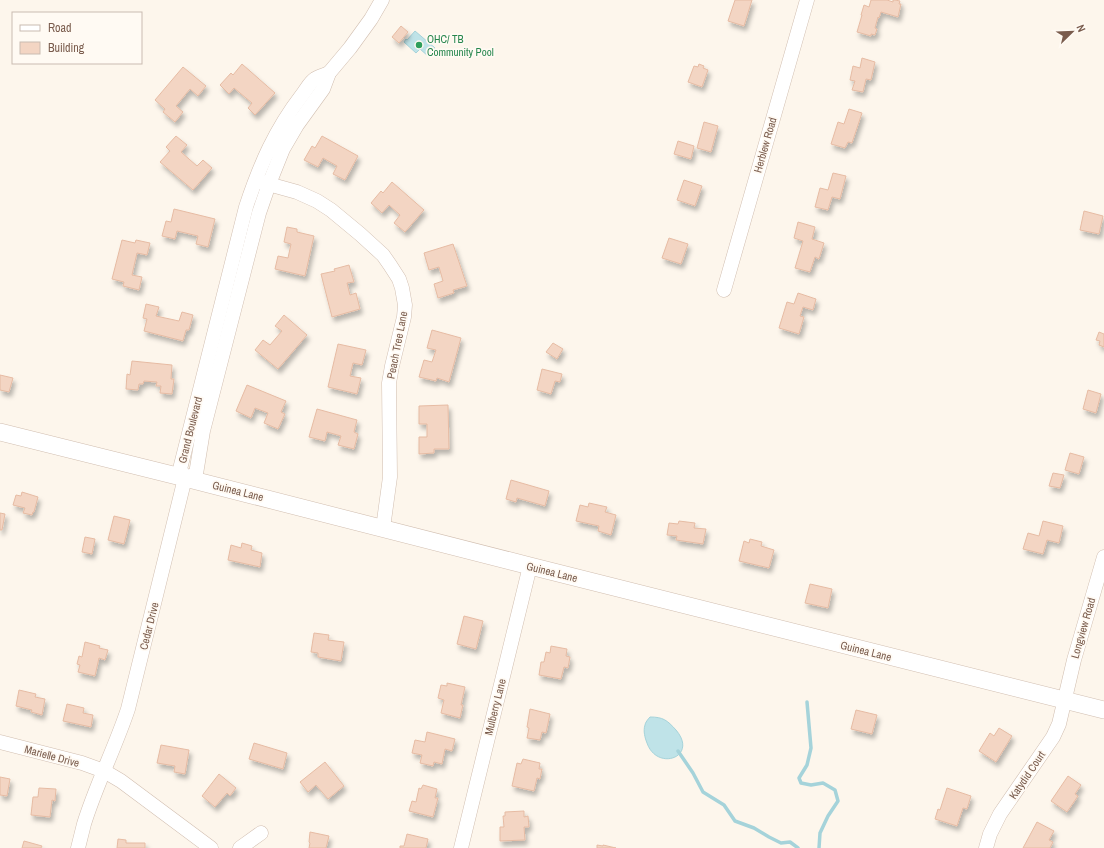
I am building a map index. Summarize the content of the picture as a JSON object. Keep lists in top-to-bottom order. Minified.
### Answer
{"streets":{"street":["Herblew Road","Peach Tree Lane","Grand Boulevard","Guinea Lane","Cedar Drive","Longview Road","Mulberry Lane","Marielle Drive","Katydid Court"]},"crossings":[["Peach Tree Lane","Grand Boulevard"],["Peach Tree Lane","Guinea Lane"],["Grand Boulevard","Guinea Lane"],["Grand Boulevard","Cedar Drive"],["Guinea Lane","Cedar Drive"],["Guinea Lane","Longview Road"],["Guinea Lane","Mulberry Lane"],["Guinea Lane","Katydid Court"],["Cedar Drive","Marielle Drive"],["Longview Road","Katydid Court"]],"places":["OHC/ TB Community Pool"],"legend":["Road","Building"],"north":"top right"}
